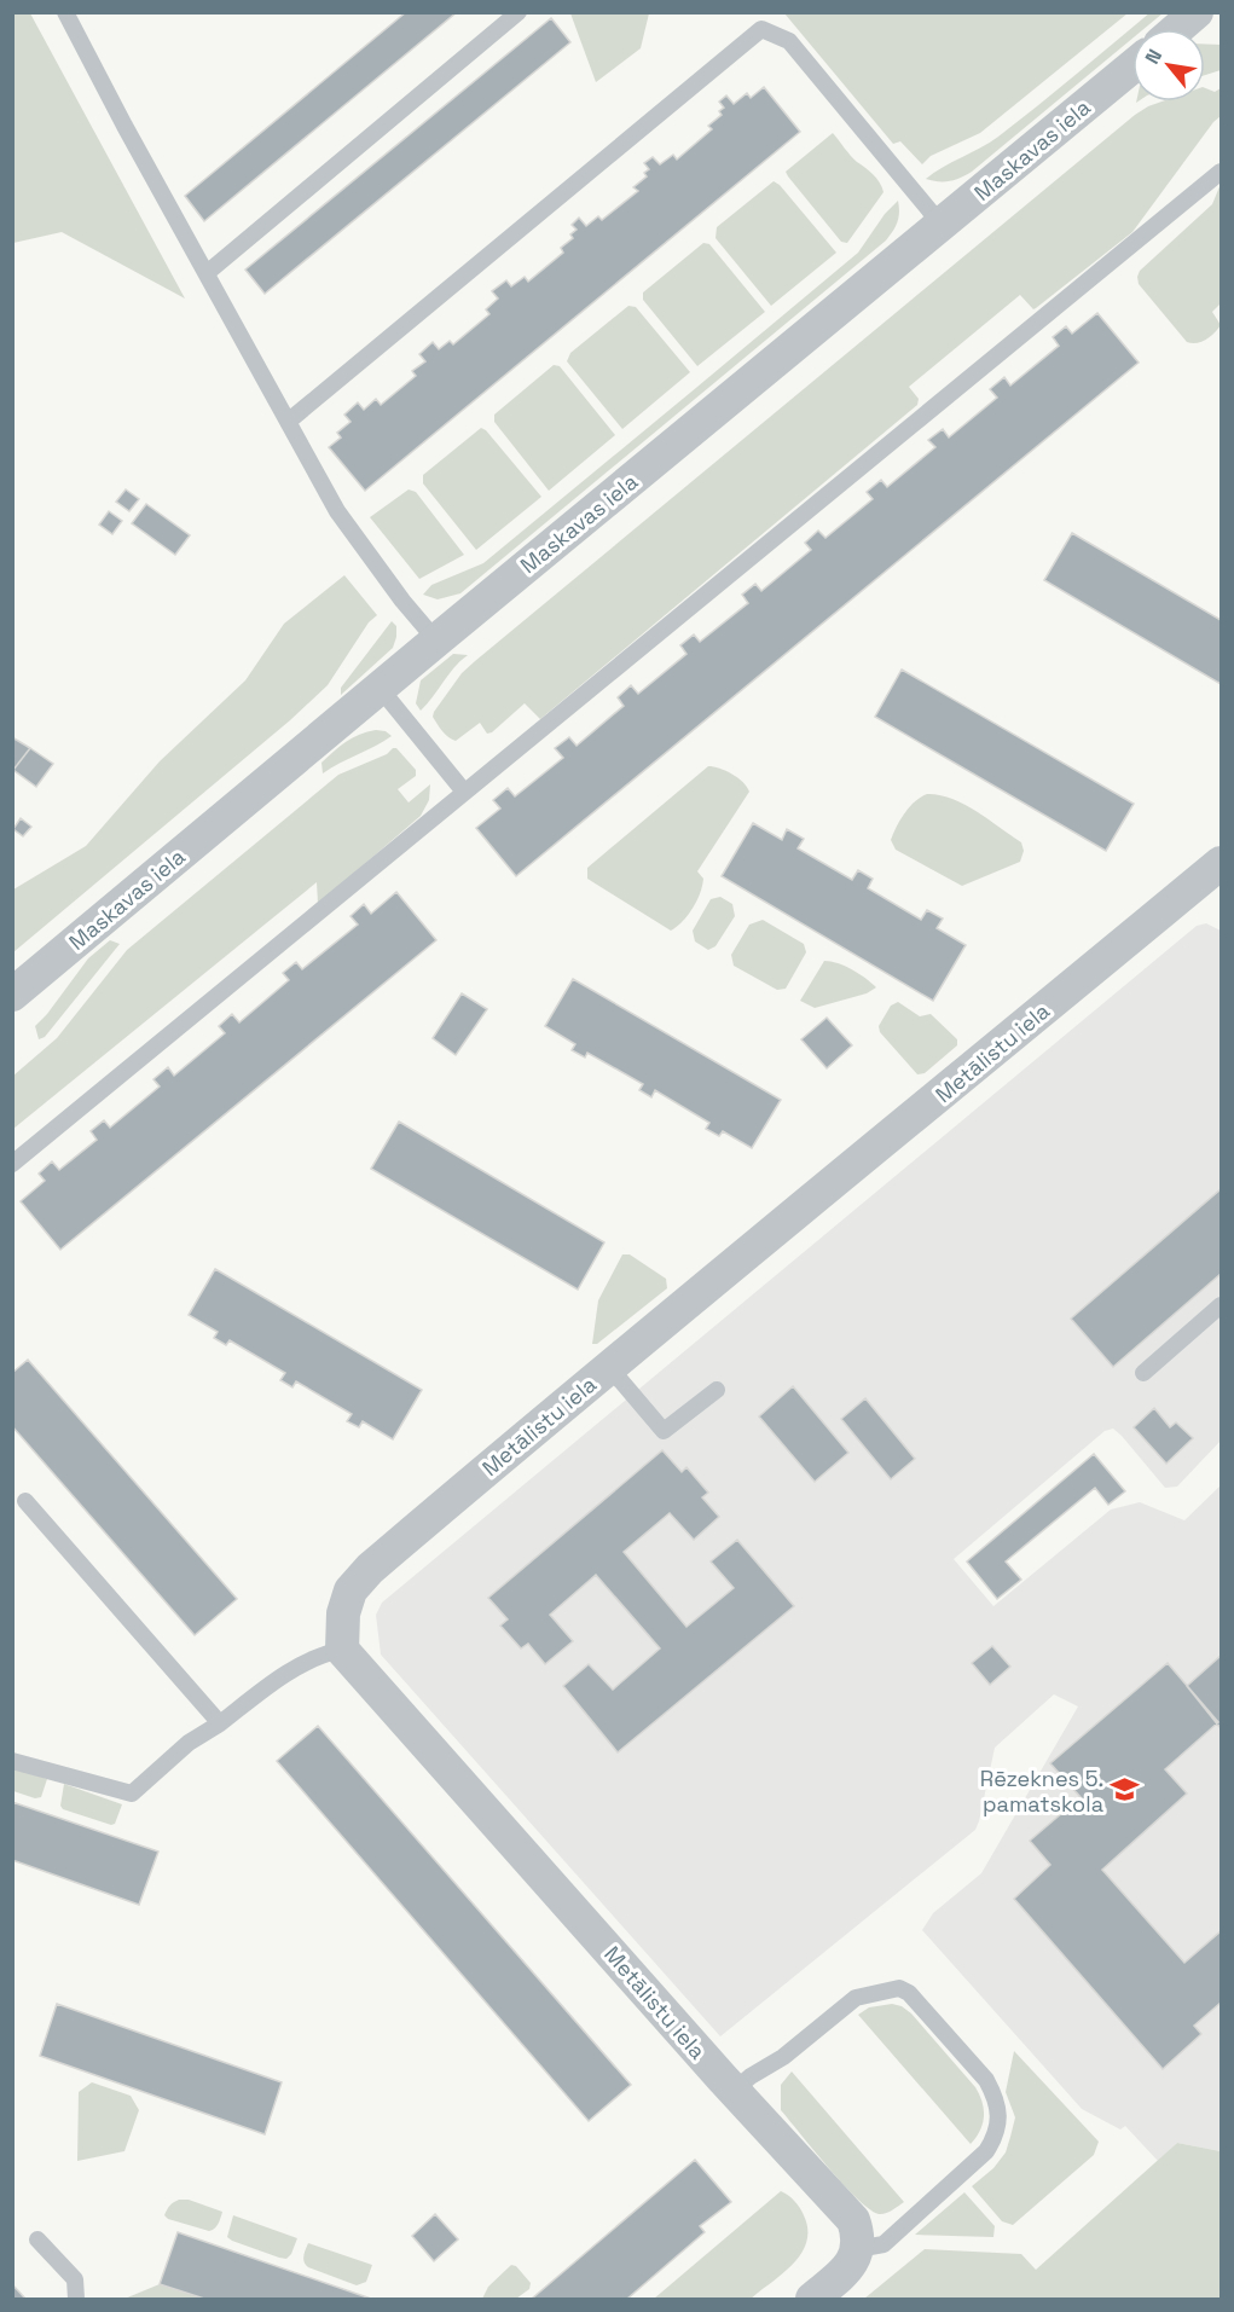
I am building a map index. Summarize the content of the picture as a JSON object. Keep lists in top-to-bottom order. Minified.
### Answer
{"streets":{"street":["Maskavas iela","Metālistu iela"]},"places":{"school or university":["Rēzeknes 5. pamatskola"]},"north":"top left"}
